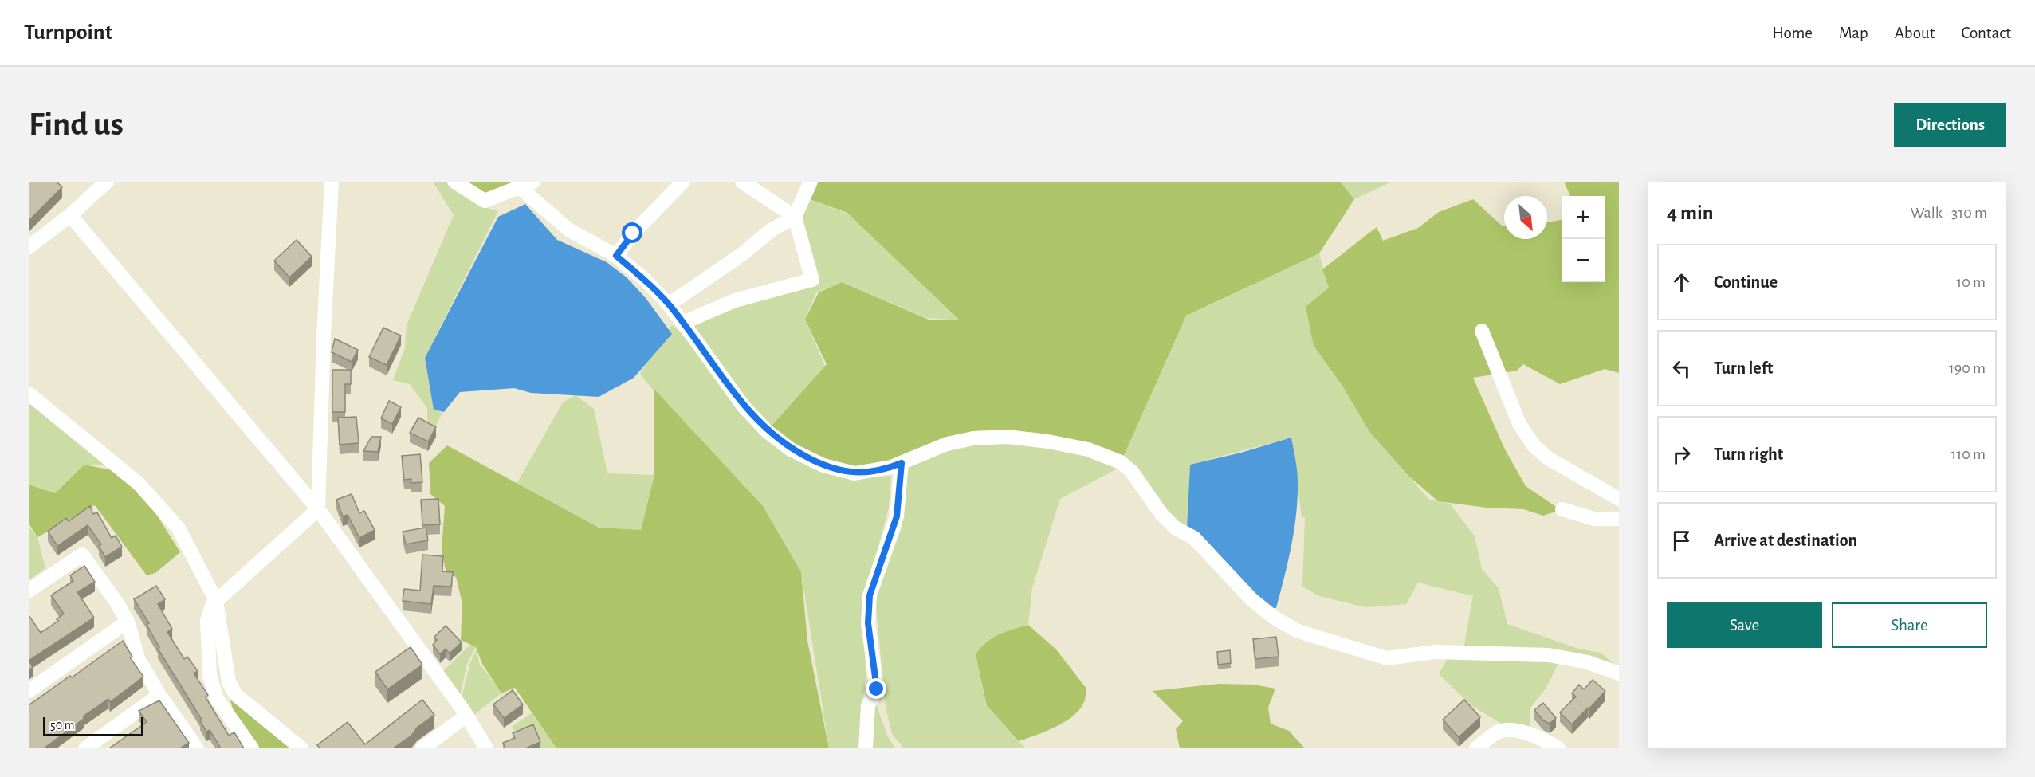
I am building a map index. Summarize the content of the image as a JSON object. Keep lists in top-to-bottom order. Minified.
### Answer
{"scale_bar":"50 m","north":"bottom right","page":{"header":"Turnpoint","nav":["Home","Map","About","Contact"],"buttons":["Directions",["Save","Share"]],"title":"Find us","heading":["4 min","Walk · 310 m"],"map_buttons":["+","−"],"list":[["Continue","10 m"],["Turn left","190 m"],["Turn right","110 m"],"Arrive at destination"],"scale":"50 m"}}
